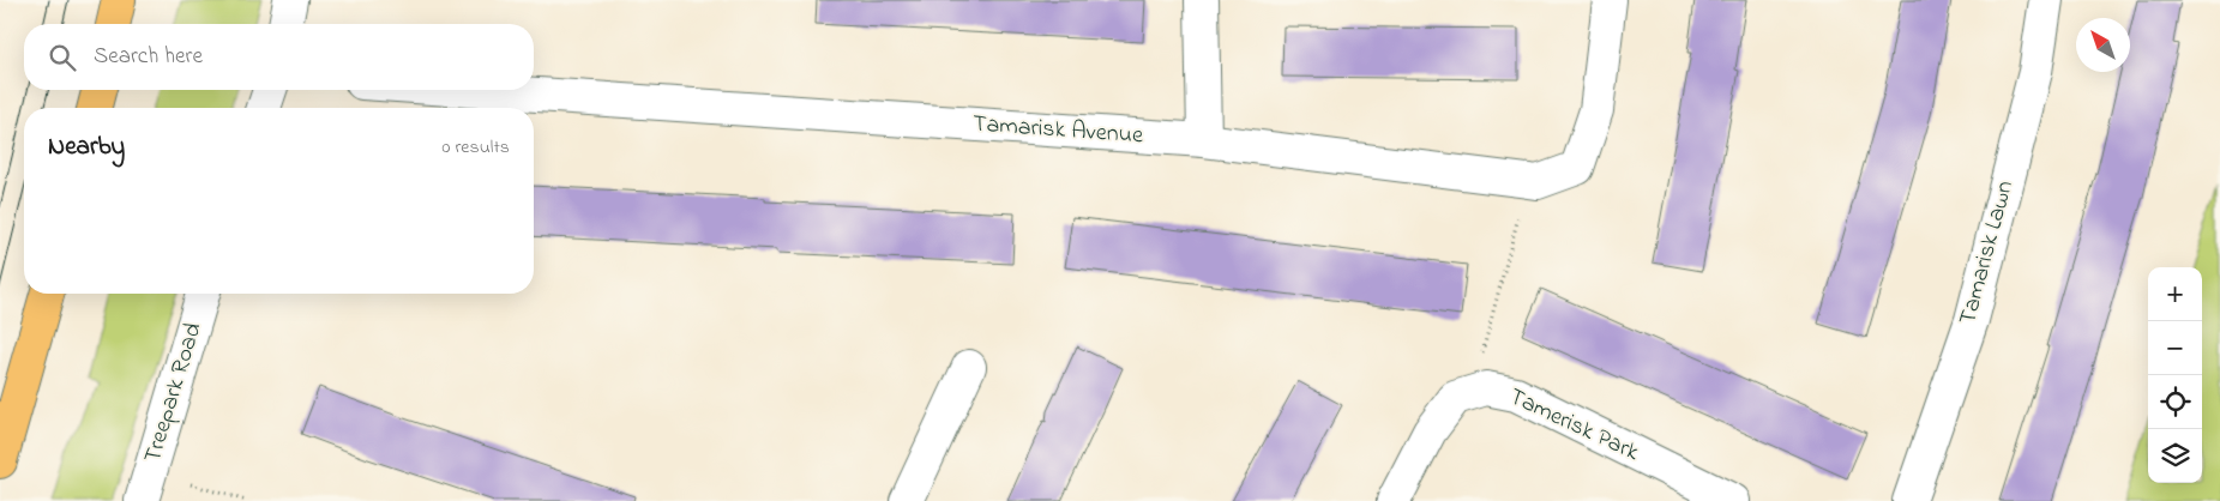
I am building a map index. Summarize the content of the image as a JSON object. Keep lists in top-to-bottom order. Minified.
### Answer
{"streets":{"street":["Tamarisk Avenue","Tamarisk Lawn","Treepark Road","Tamerisk Park"]},"north":"top left","page":{"search":"Search here","heading":["Nearby","0 results"],"map_buttons":["+","−"]}}
